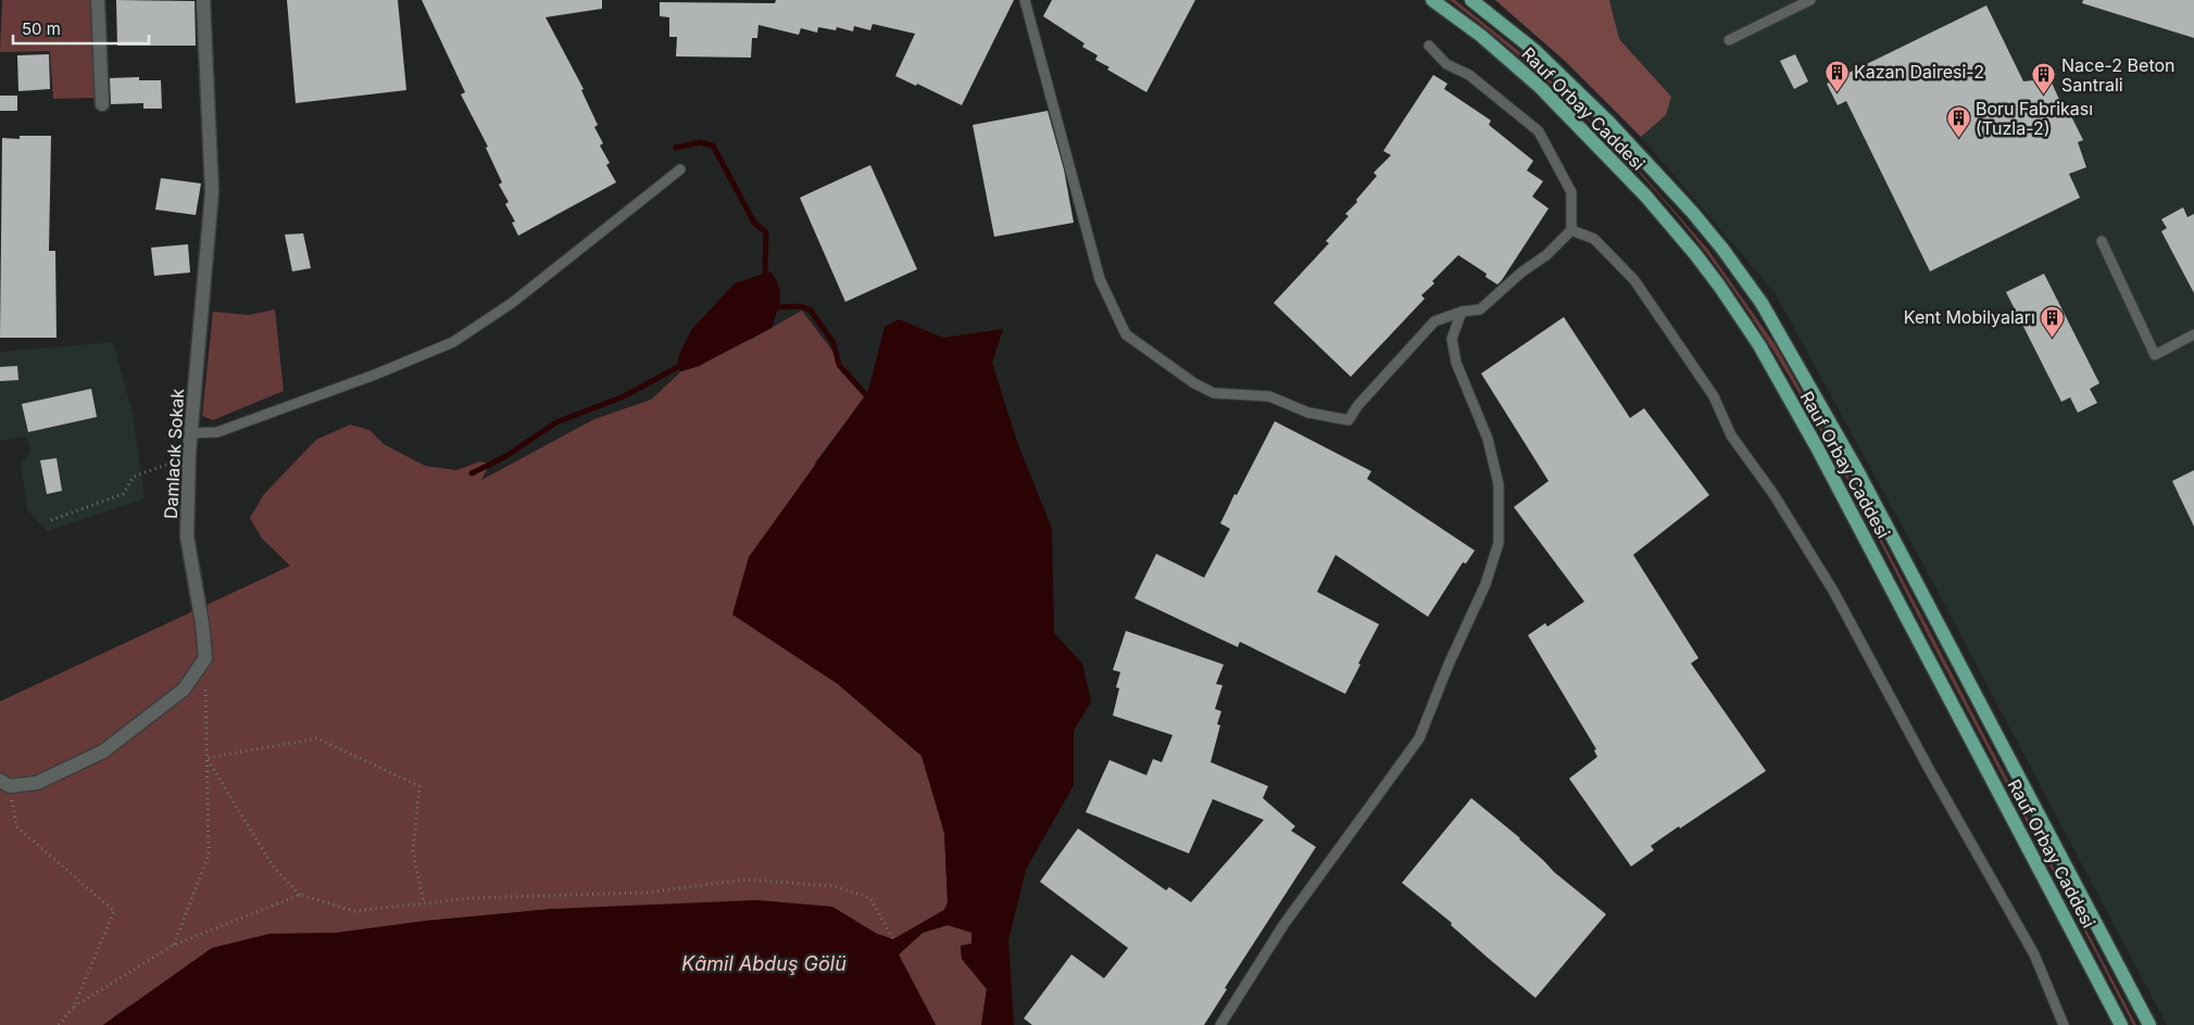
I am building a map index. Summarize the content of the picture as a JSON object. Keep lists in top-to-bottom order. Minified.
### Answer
{"streets":{"main road":["Rauf Orbay Caddesi"],"street":["Damlacık Sokak"]},"water":["Kâmil Abduş Gölü"],"places":{"building":["Kazan Dairesi-2","Nace-2 Beton Santrali","Boru Fabrikası (Tuzla-2)","Kent Mobilyaları"]},"scale_bar":"50 m"}
